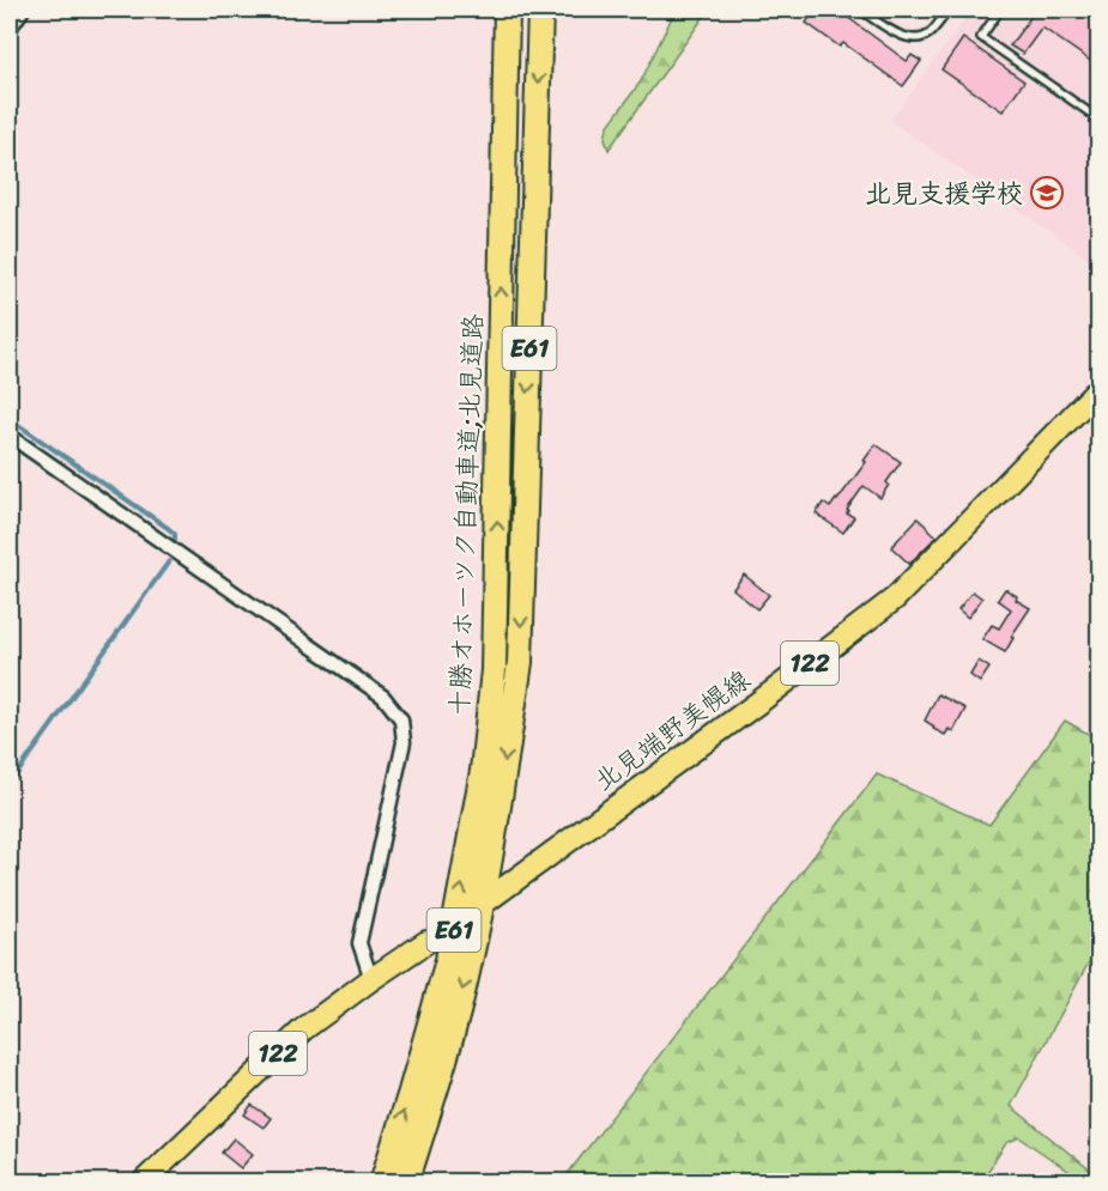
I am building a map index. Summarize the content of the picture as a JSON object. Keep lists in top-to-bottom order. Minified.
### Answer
{"streets":{"highway":["E61","十勝オホーツク自動車道;北見道路"],"main road":["122","北見端野美幌線"]},"places":{"school or university":["北見支援学校"]}}
